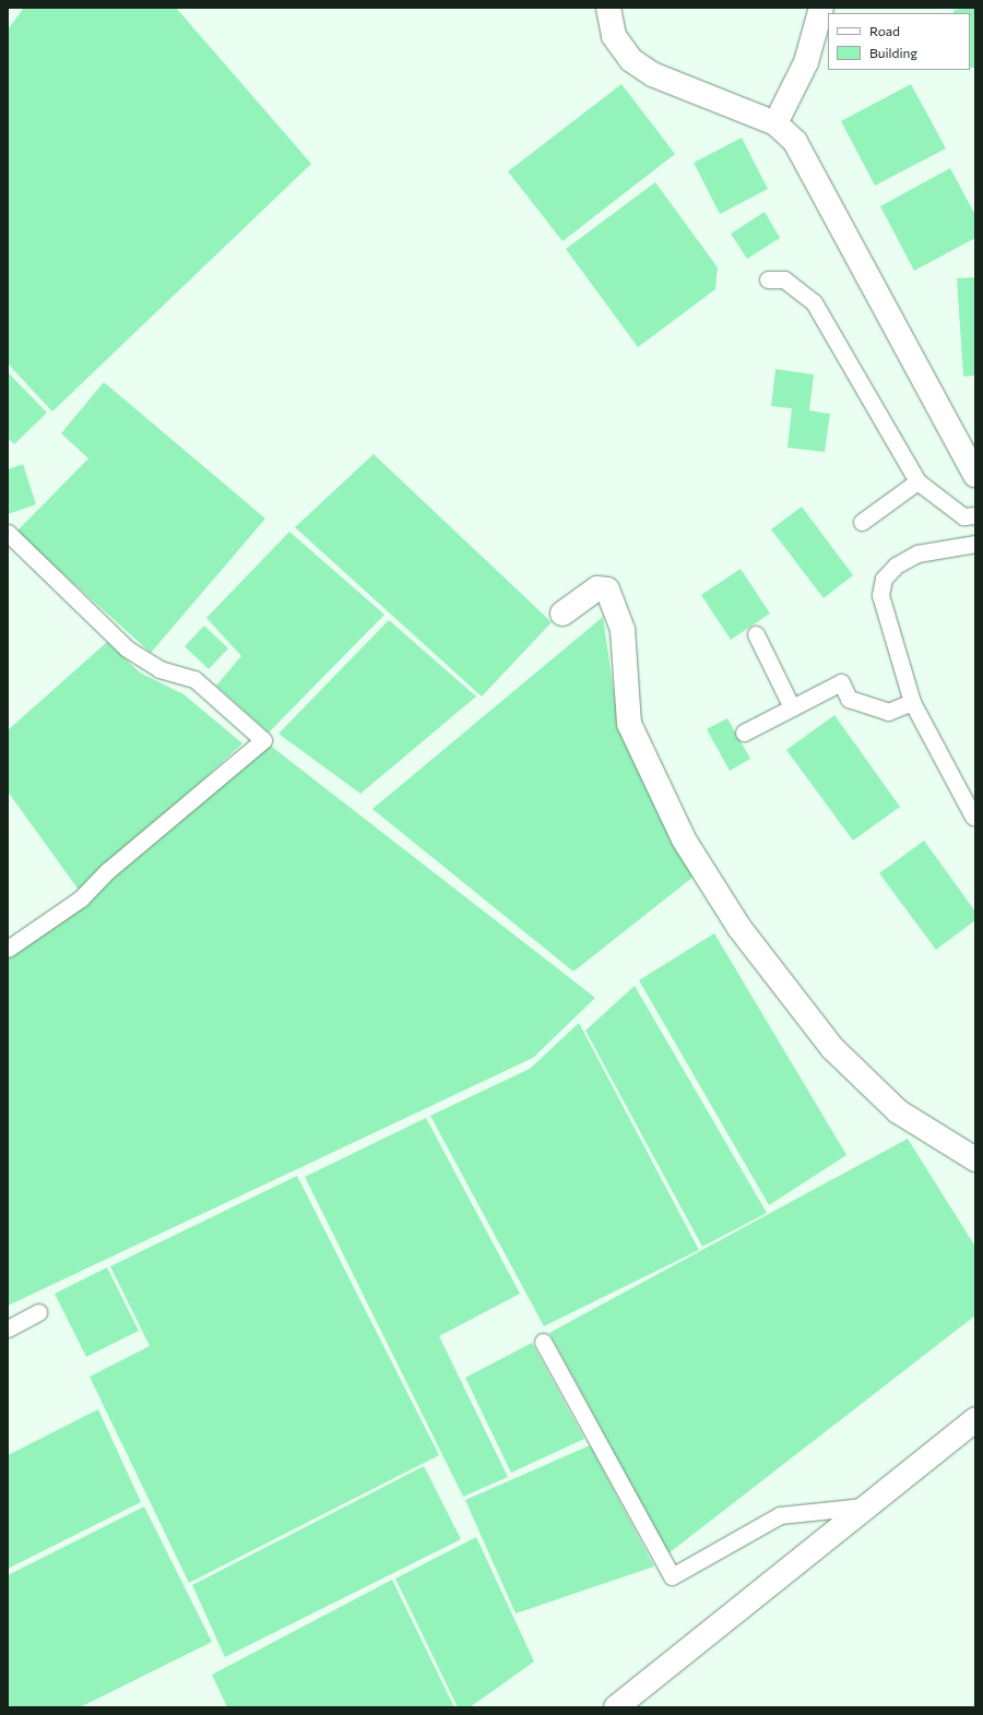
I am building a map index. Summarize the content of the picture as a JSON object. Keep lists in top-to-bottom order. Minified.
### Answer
{"legend":["Road","Building"]}
